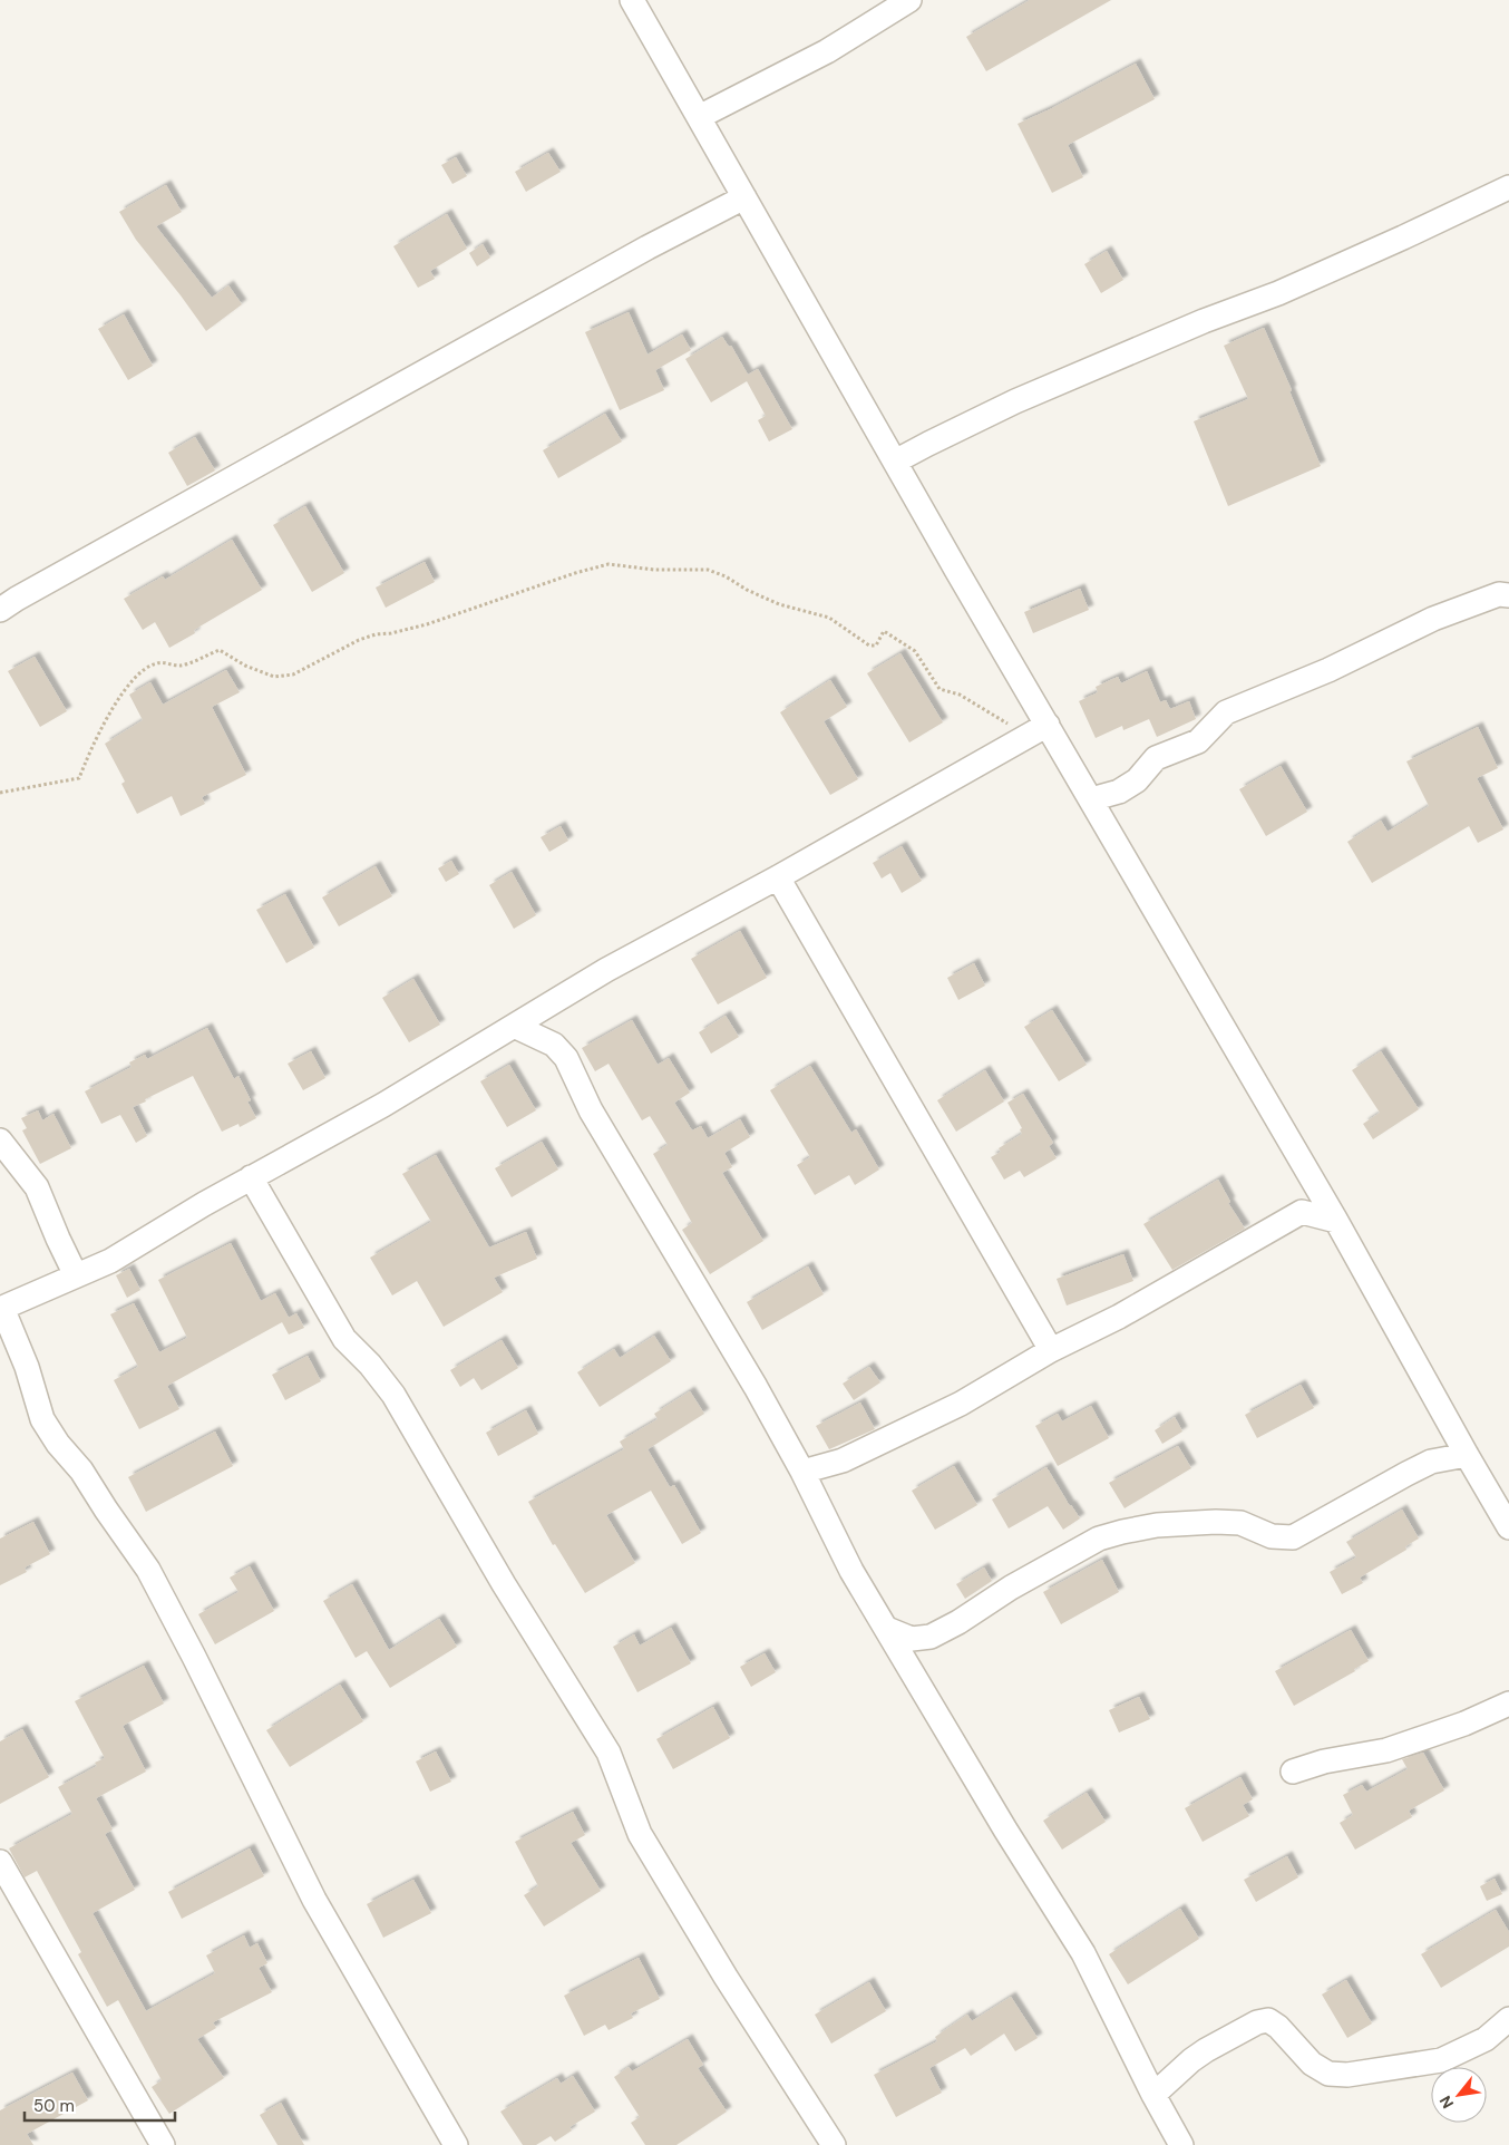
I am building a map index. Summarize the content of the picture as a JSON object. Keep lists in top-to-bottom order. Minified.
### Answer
{"scale_bar":"50 m","north":"bottom left"}
